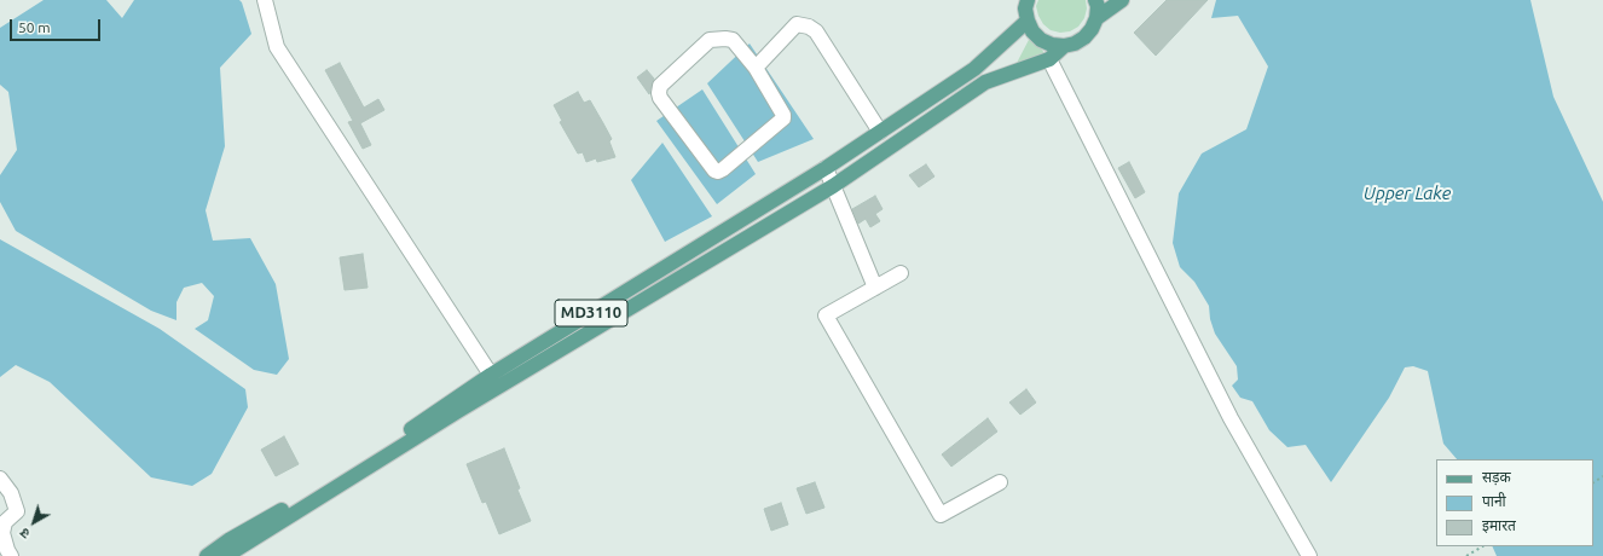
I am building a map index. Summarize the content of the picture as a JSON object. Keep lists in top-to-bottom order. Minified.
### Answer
{"streets":{"main road":["MD3110"]},"water":["Upper Lake"],"legend":["सड़क","पानी","इमारत"],"scale_bar":"50 m","north":"bottom left"}
